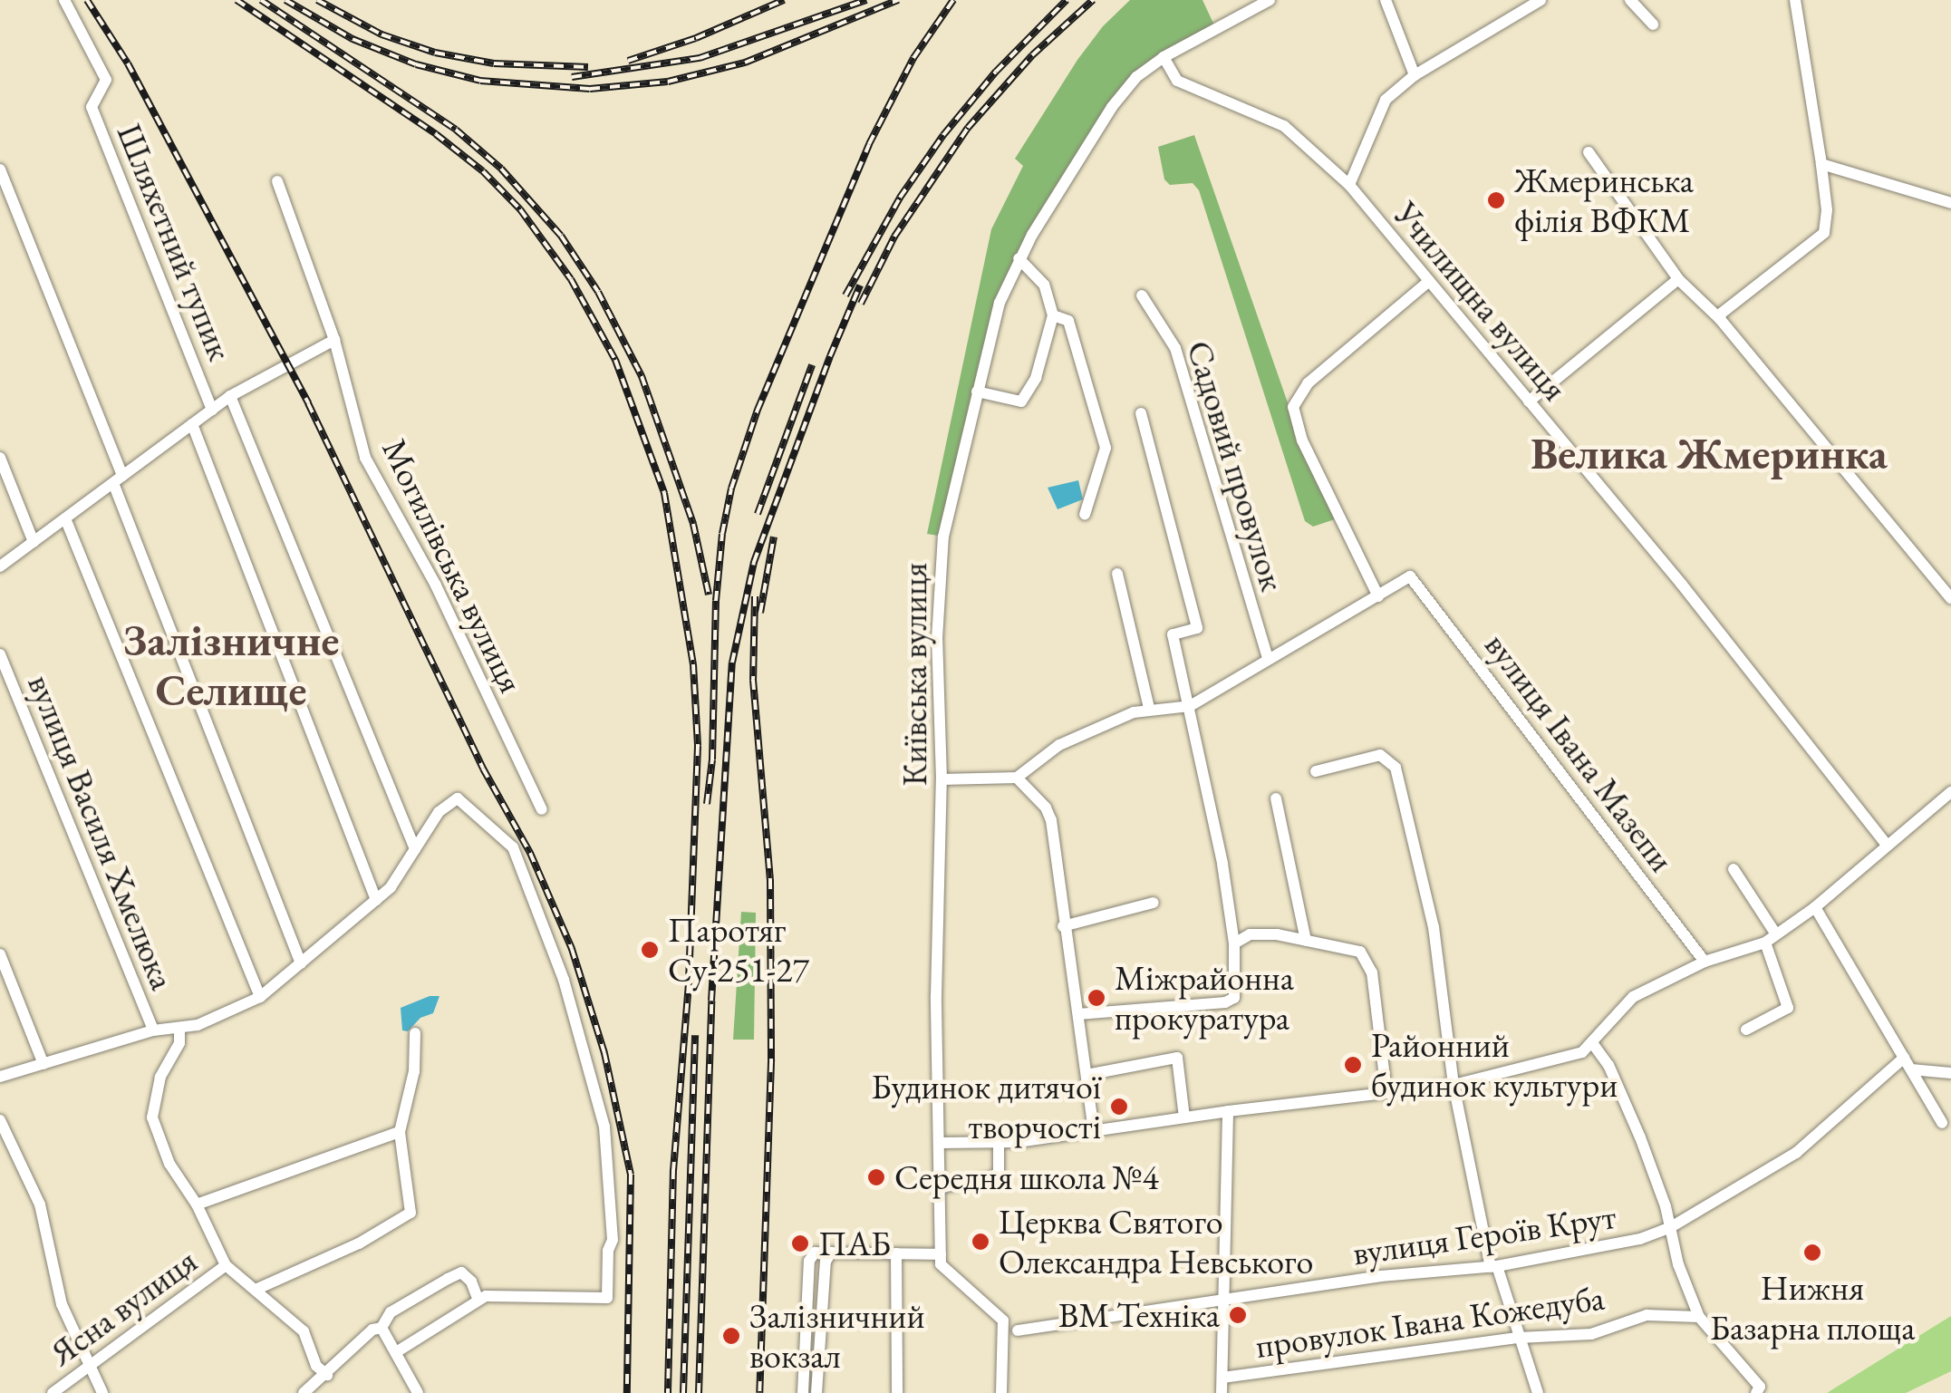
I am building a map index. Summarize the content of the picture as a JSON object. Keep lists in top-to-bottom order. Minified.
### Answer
{"streets":{"street":["Шляхетний тупик","Училищна вулиця","Садовий провулок","Могилівська вулиця","Київська вулиця","вулиця Івана Мазепи","вулиця Василя Хмелюка","вулиця Героїв Крут","Ясна вулиця","провулок Івана Кожедуба"]},"crossings":[["Училищна вулиця","Київська вулиця"],["вулиця Василя Хмелюка","Ясна вулиця"]],"districts":["Велика Жмеринка","Залізничне Селище"],"places":["Жмеринська філія ВФКМ","Паротяг Су-251-27","Міжрайонна прокуратура","Районний будинок культури","Будинок дитячої творчості","Середня школа №4","Церква Святого Олександра Невського","ПАБ","Нижня Базарна площа","ВМ Техніка","Залізничний вокзал"]}
